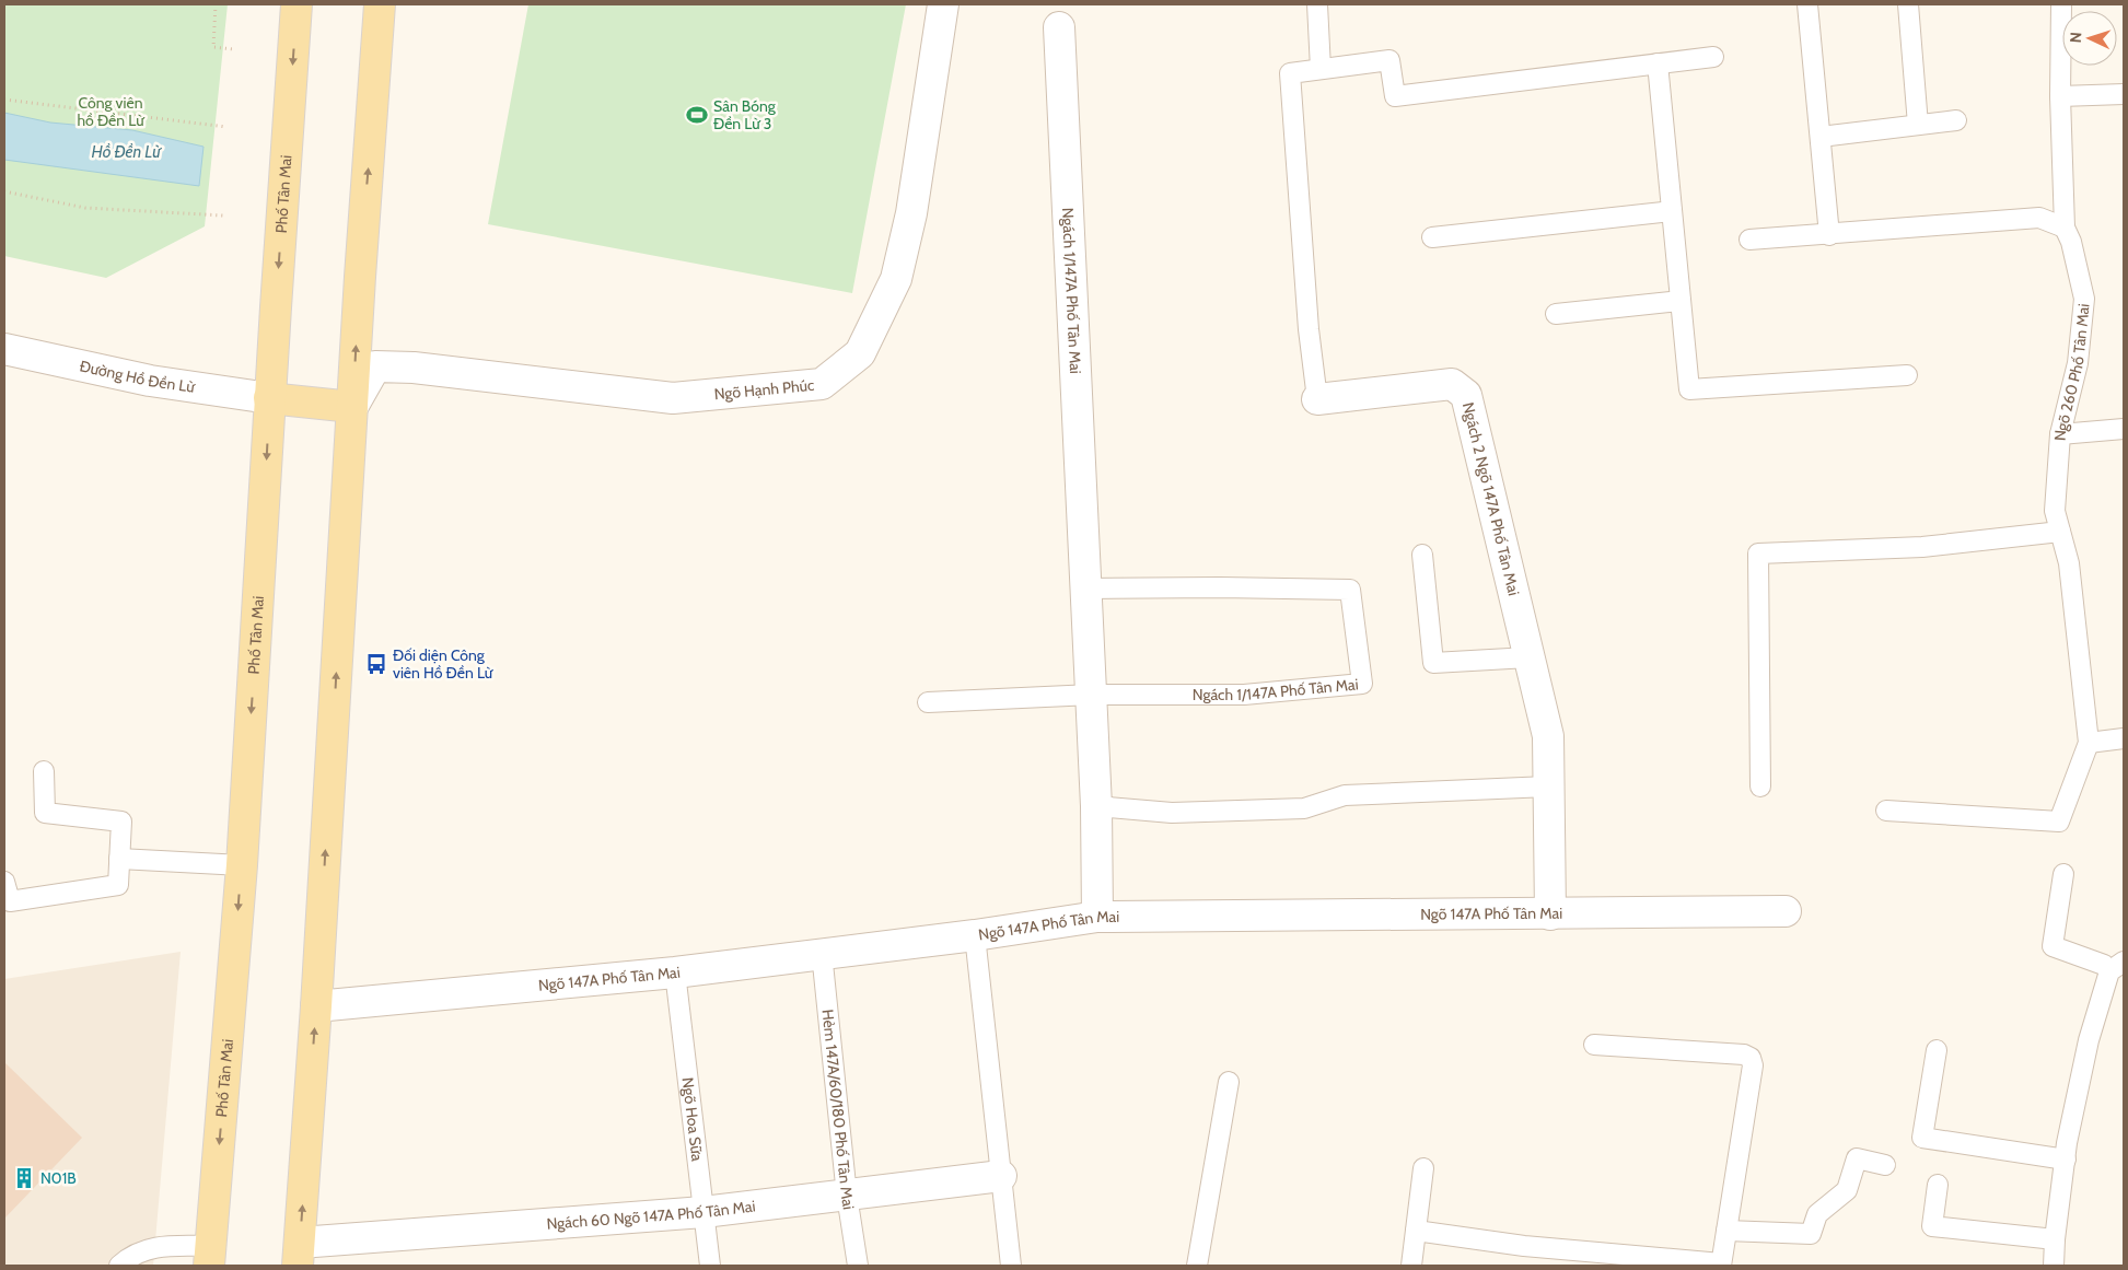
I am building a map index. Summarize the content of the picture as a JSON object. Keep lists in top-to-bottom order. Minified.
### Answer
{"streets":{"main road":["Phố Tân Mai"],"street":["Ngách 1/147A Phố Tân Mai","Đường Hồ Đền Lừ","Ngõ Hạnh Phúc","Ngách 2 Ngõ 147A Phố Tân Mai","Ngõ 147A Phố Tân Mai","Ngách 60 Ngõ 147A Phố Tân Mai"],"lane":["Ngõ 260 Phố Tân Mai","Hẻm 147A/60/180 Phố Tân Mai","Ngõ Hoa Sữa"]},"crossings":[["Phố Tân Mai","Đường Hồ Đền Lừ"],["Ngách 1/147A Phố Tân Mai","Ngõ 147A Phố Tân Mai"],["Ngách 2 Ngõ 147A Phố Tân Mai","Ngõ 147A Phố Tân Mai"],["Ngõ 147A Phố Tân Mai","Hẻm 147A/60/180 Phố Tân Mai"],["Ngõ 147A Phố Tân Mai","Ngõ Hoa Sữa"],["Hẻm 147A/60/180 Phố Tân Mai","Ngách 60 Ngõ 147A Phố Tân Mai"],["Ngõ Hoa Sữa","Ngách 60 Ngõ 147A Phố Tân Mai"]],"water":["Hồ Đền Lừ"],"parks":["Công viên hồ Đền Lừ"],"places":{"sports":["Sân Bóng Đền Lừ 3"],"bus stop":["Đối diện Công viên Hồ Đền Lừ"],"building":["N01B"]},"north":"left"}
